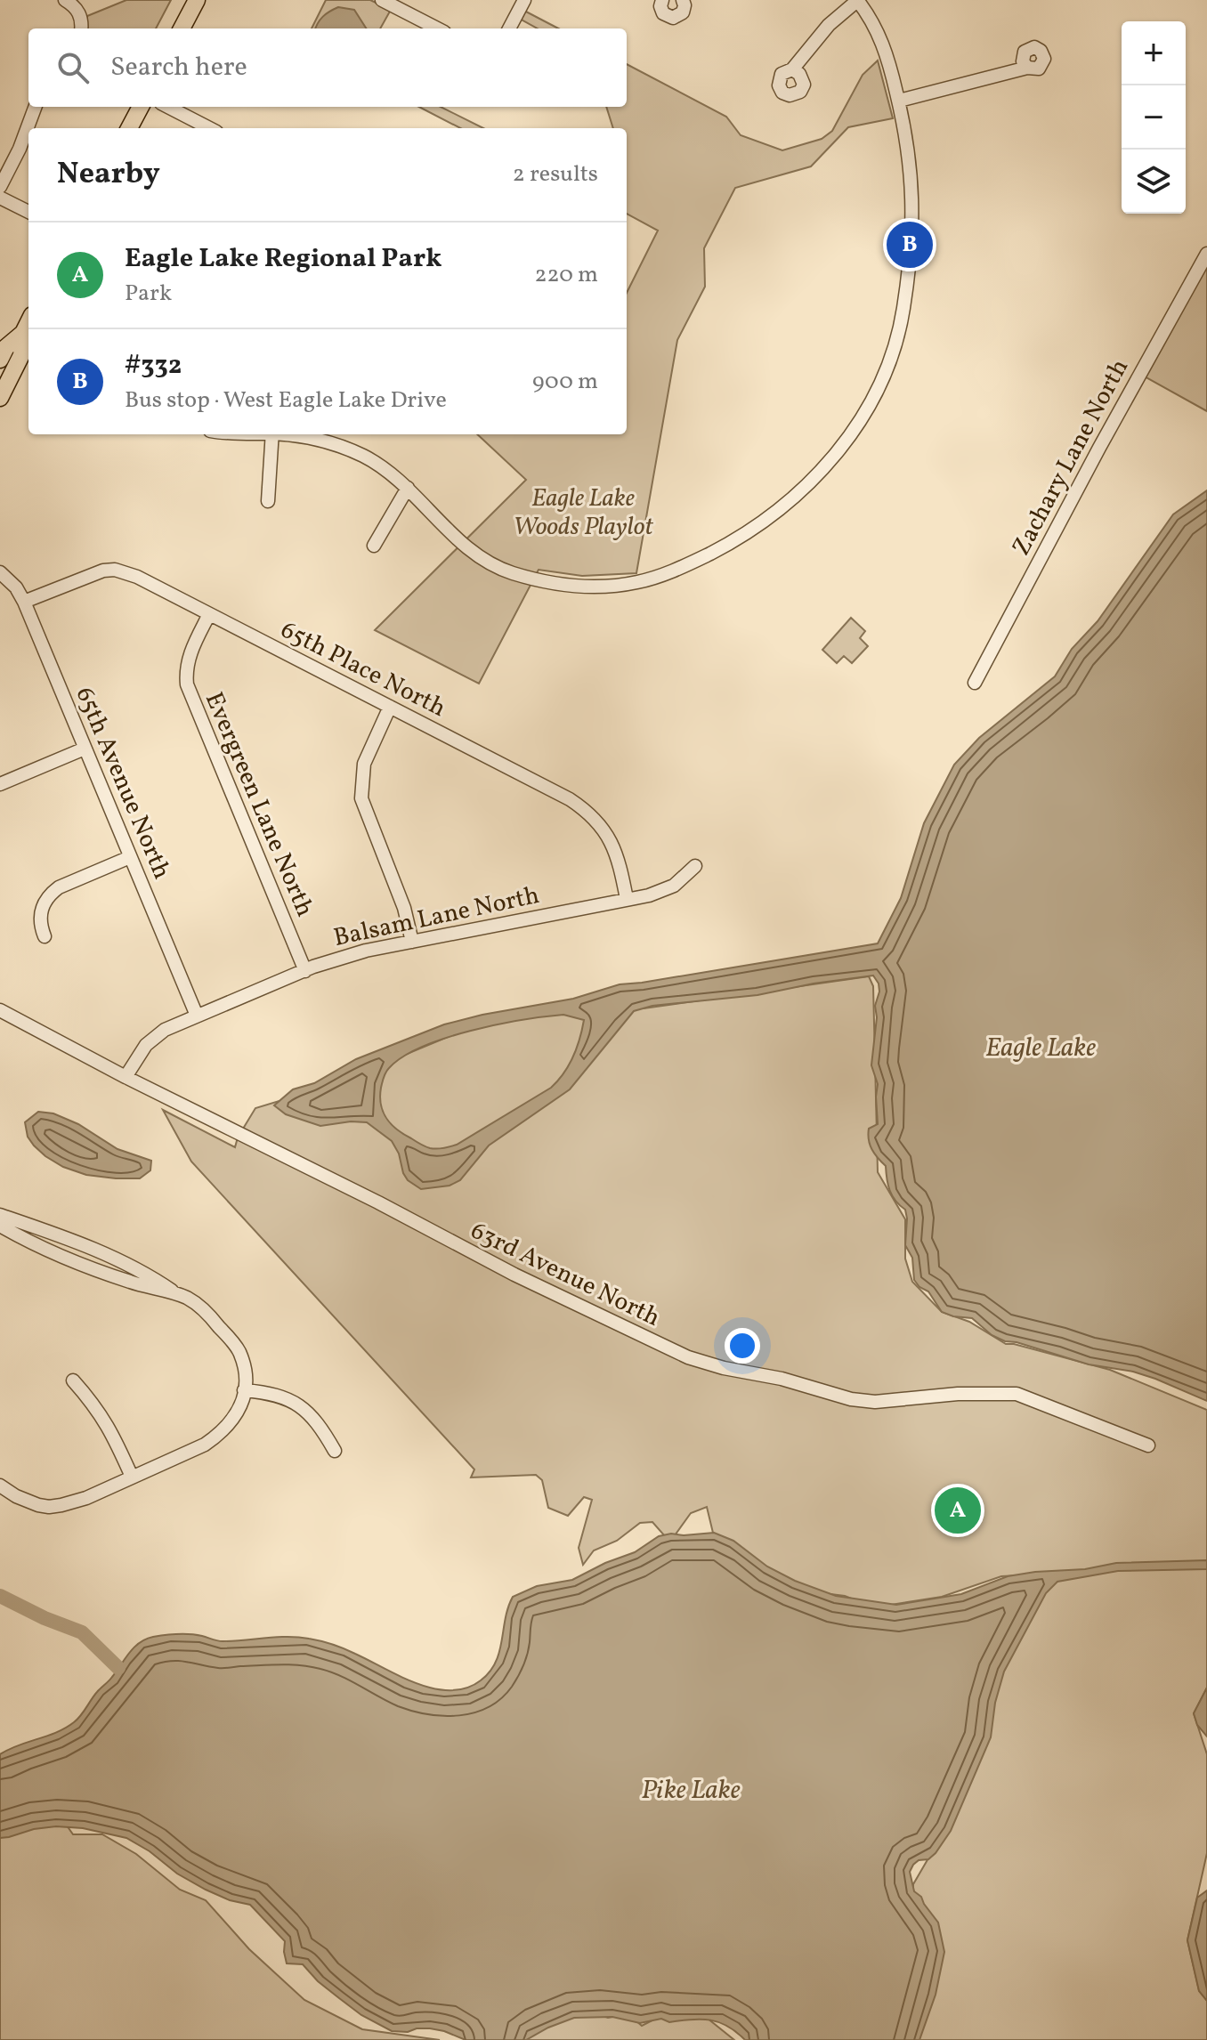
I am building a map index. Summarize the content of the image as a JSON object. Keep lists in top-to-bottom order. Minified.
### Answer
{"streets":{"street":["Zachary Lane North","65th Place North","65th Avenue North","Evergreen Lane North","Balsam Lane North","63rd Avenue North"]},"crossings":[["65th Place North","65th Avenue North"],["65th Place North","Evergreen Lane North"],["65th Place North","Balsam Lane North"],["65th Avenue North","Balsam Lane North"],["Evergreen Lane North","Balsam Lane North"],["Balsam Lane North","63rd Avenue North"]],"water":["Eagle Lake","Pike Lake"],"parks":["Eagle Lake Woods Playlot"],"page":{"map_buttons":["+","−"],"search":"Search here","heading":["Nearby","2 results"],"pins":["B","A"],"list":[{"mark":"A","name":"Eagle Lake Regional Park","note":"Park","value":"220 m"},{"mark":"B","name":"#332","note":"Bus stop · West Eagle Lake Drive","value":"900 m"}]}}
